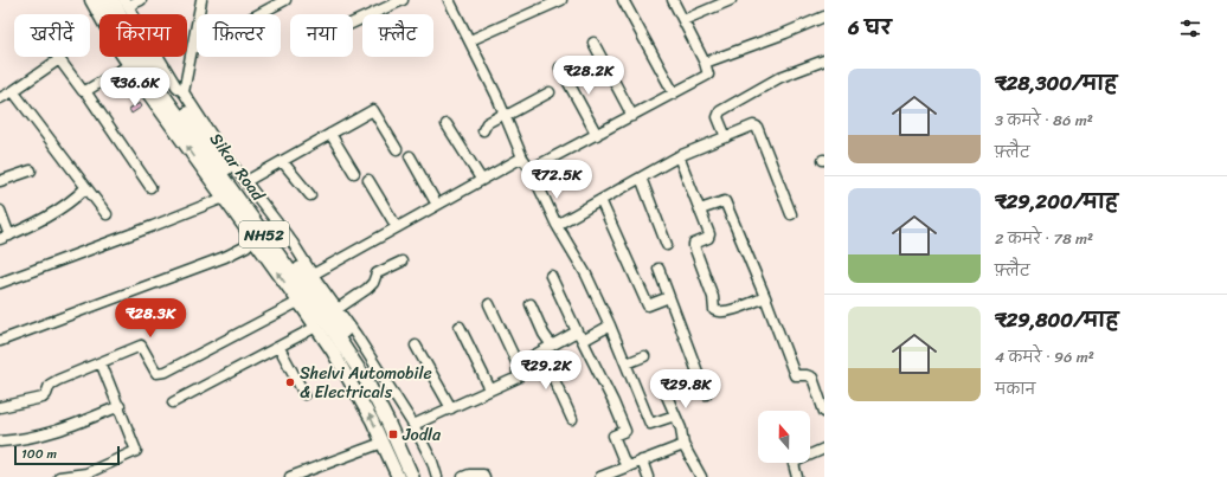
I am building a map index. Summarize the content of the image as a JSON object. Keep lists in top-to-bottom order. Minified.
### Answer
{"streets":{"highway":["Sikar Road","NH52"]},"places":{"other":["Shelvi Automobile & Electricals"],"transit":["Jodla"]},"scale_bar":"100 m","north":"top","page":{"heading":"6 घर","chip":["खरीदें","किराया","फ़िल्टर","नया","फ़्लैट"],"price":["₹28.2K","₹36.6K","₹72.5K","₹28.3K","₹29.2K","₹29.8K"],"list":[{"name":"₹28,300/माह","note":"3 कमरे · 86 m² · फ़्लैट"},{"name":"₹29,200/माह","note":"2 कमरे · 78 m² · फ़्लैट"},{"name":"₹29,800/माह","note":"4 कमरे · 96 m² · मकान"}],"scale":"100 m"}}
